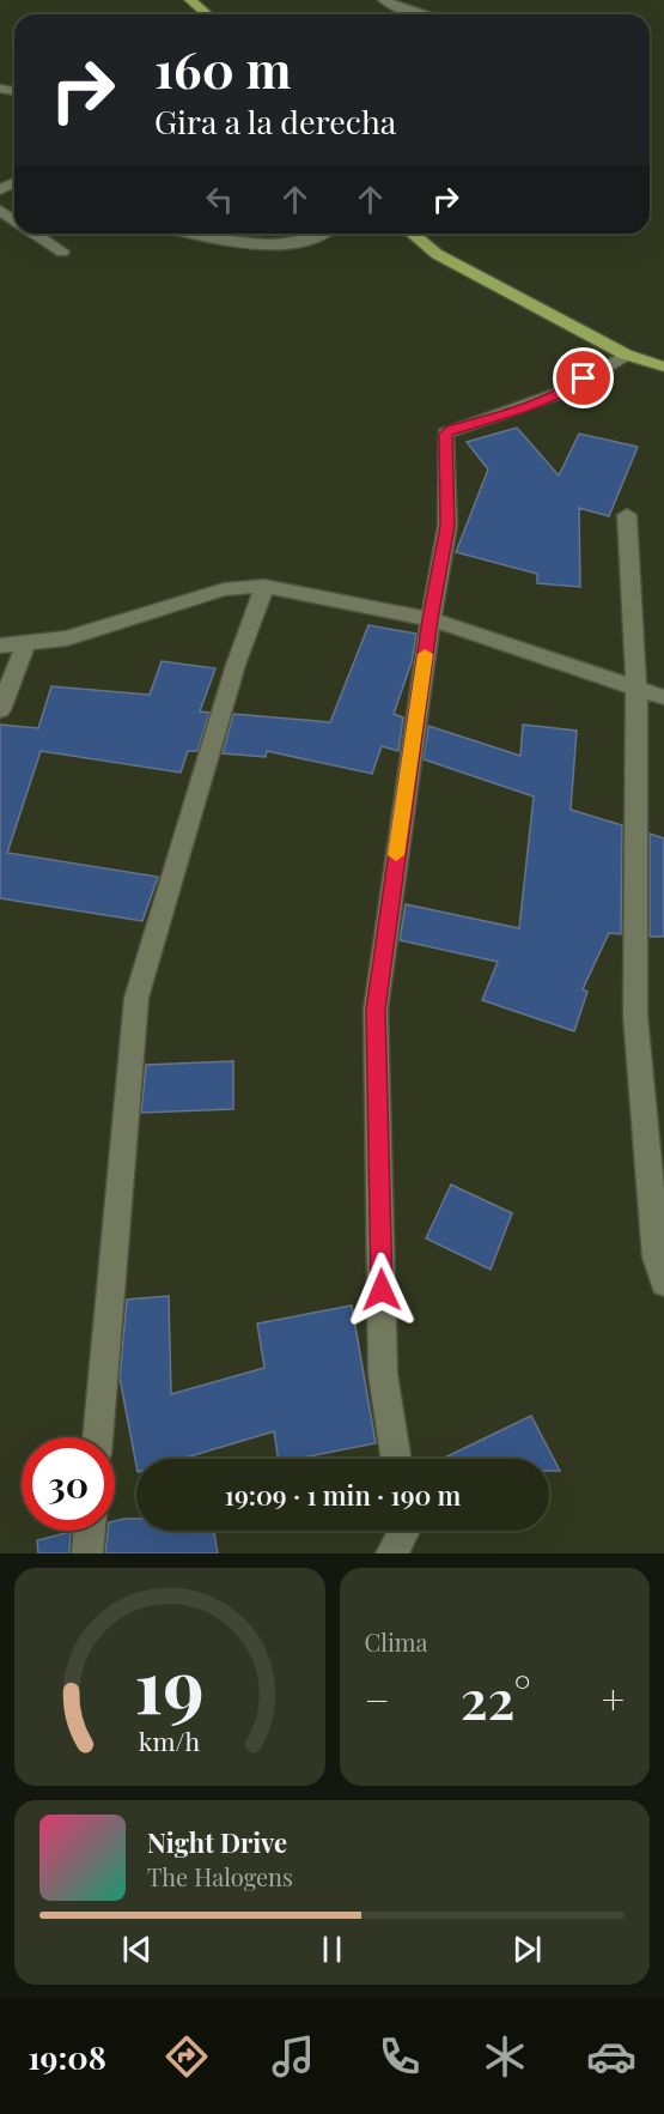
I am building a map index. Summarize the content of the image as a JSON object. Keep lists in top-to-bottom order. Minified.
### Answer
{"page":{"turn":["160 m","Gira a la derecha"],"limit":"30","trip":"19:09 · 1 min · 190 m","tile":"Clima","heat":["−","22°","+"],"song":["Night Drive","The Halogens"],"tabs":"19:08","gauge":["19","km/h"]}}
